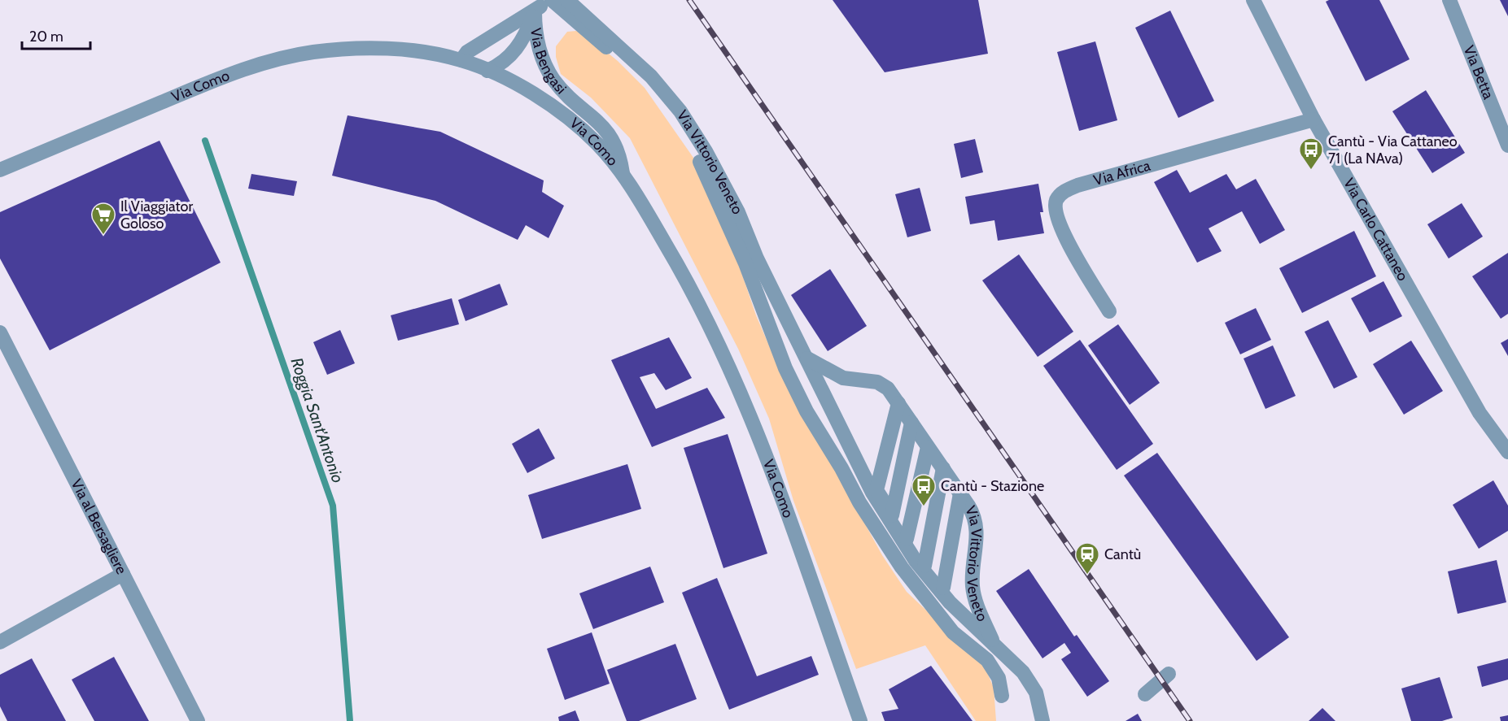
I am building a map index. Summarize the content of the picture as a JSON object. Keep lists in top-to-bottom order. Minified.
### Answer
{"streets":{"street":["Via Bengasi","Via Betta","Via Como","Via Vittorio Veneto","Via Africa","Via Carlo Cattaneo","Via al Bersagliere"]},"crossings":[["Via Bengasi","Via Como"],["Via Africa","Via Carlo Cattaneo"]],"water":["Roggia Sant'Antonio"],"places":{"bus stop":["Cantù - Via Cattaneo 71 (La NAva)","Cantù - Stazione"],"supermarket":["Il Viaggiator Goloso"],"station":["Cantù"]},"scale_bar":"20 m"}
